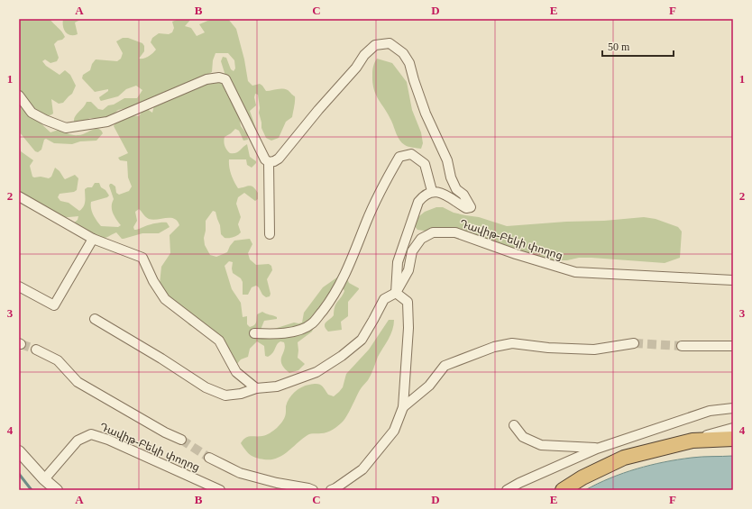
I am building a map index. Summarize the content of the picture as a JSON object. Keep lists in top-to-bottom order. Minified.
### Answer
{"streets":{"street":["Դավիթ-Բեկի փողոց"]},"scale_bar":"50 m","grid":{"columns":["A","B","C","D","E","F"],"rows":["1","2","3","4"]}}
